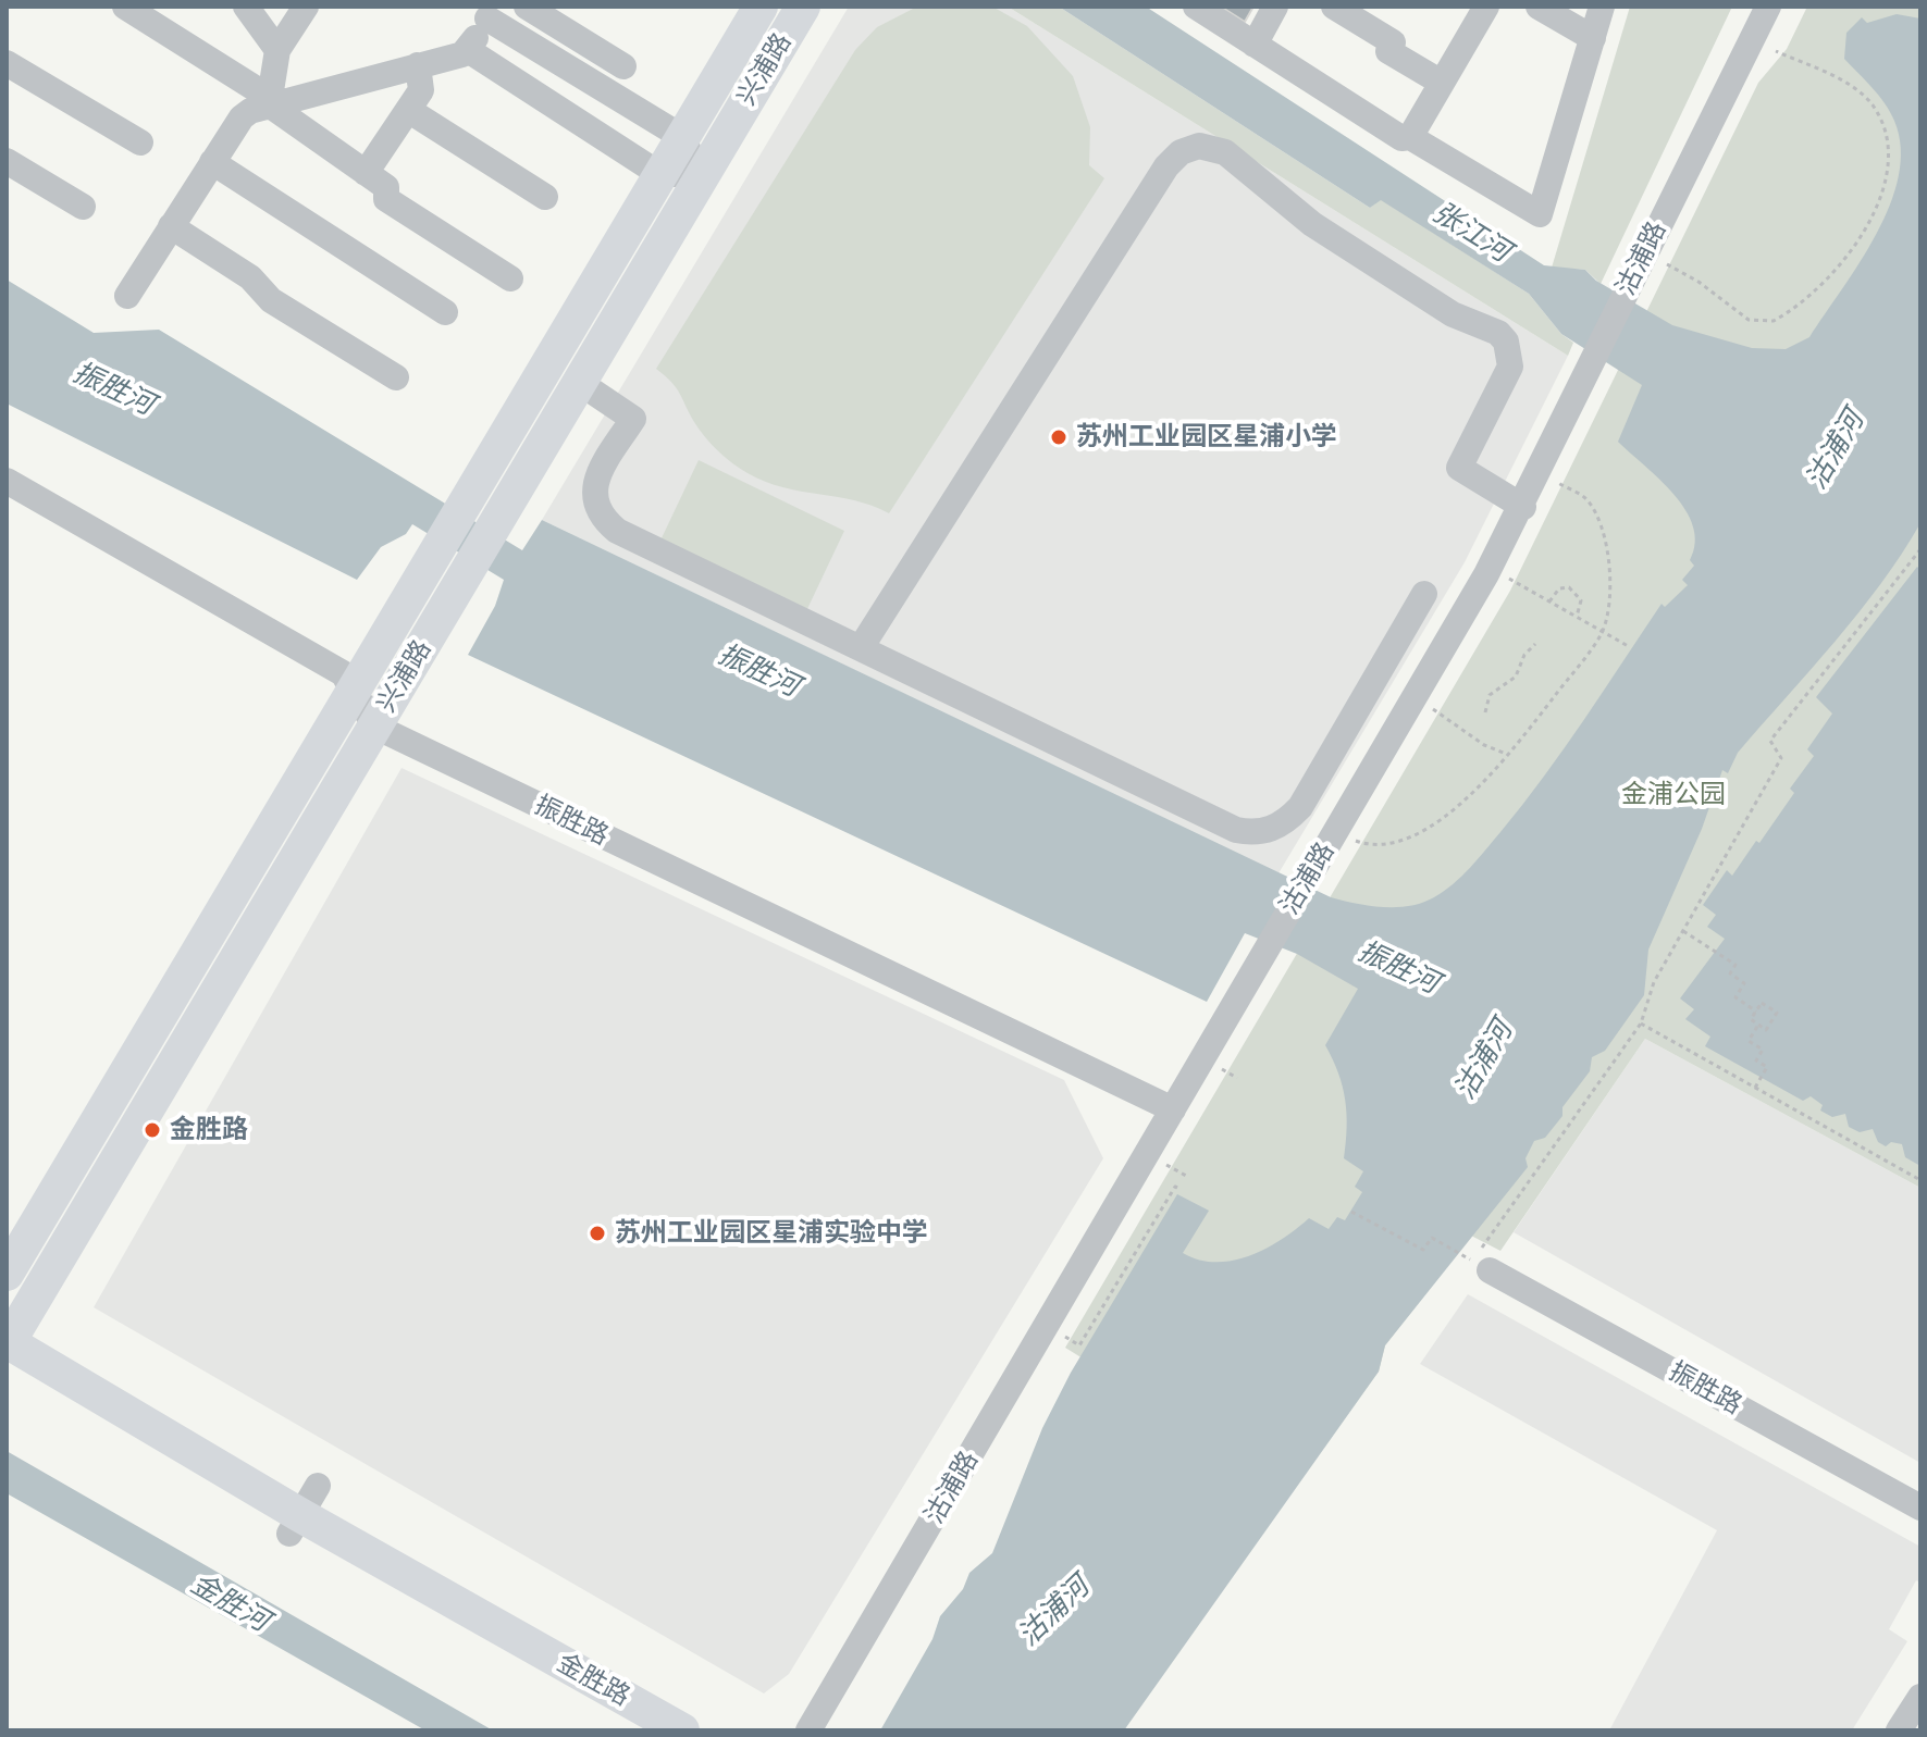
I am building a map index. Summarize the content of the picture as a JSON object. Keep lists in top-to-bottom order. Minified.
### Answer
{"streets":{"main road":["兴浦路","金胜路"],"street":["沽浦路","振胜路"]},"crossings":[["兴浦路","振胜路"],["兴浦路","金胜路"],["沽浦路","振胜路"]],"water":["张江河","振胜河","沽浦河","金胜河"],"parks":["金浦公园"],"places":["苏州工业园区星浦小学","金胜路","苏州工业园区星浦实验中学"]}
